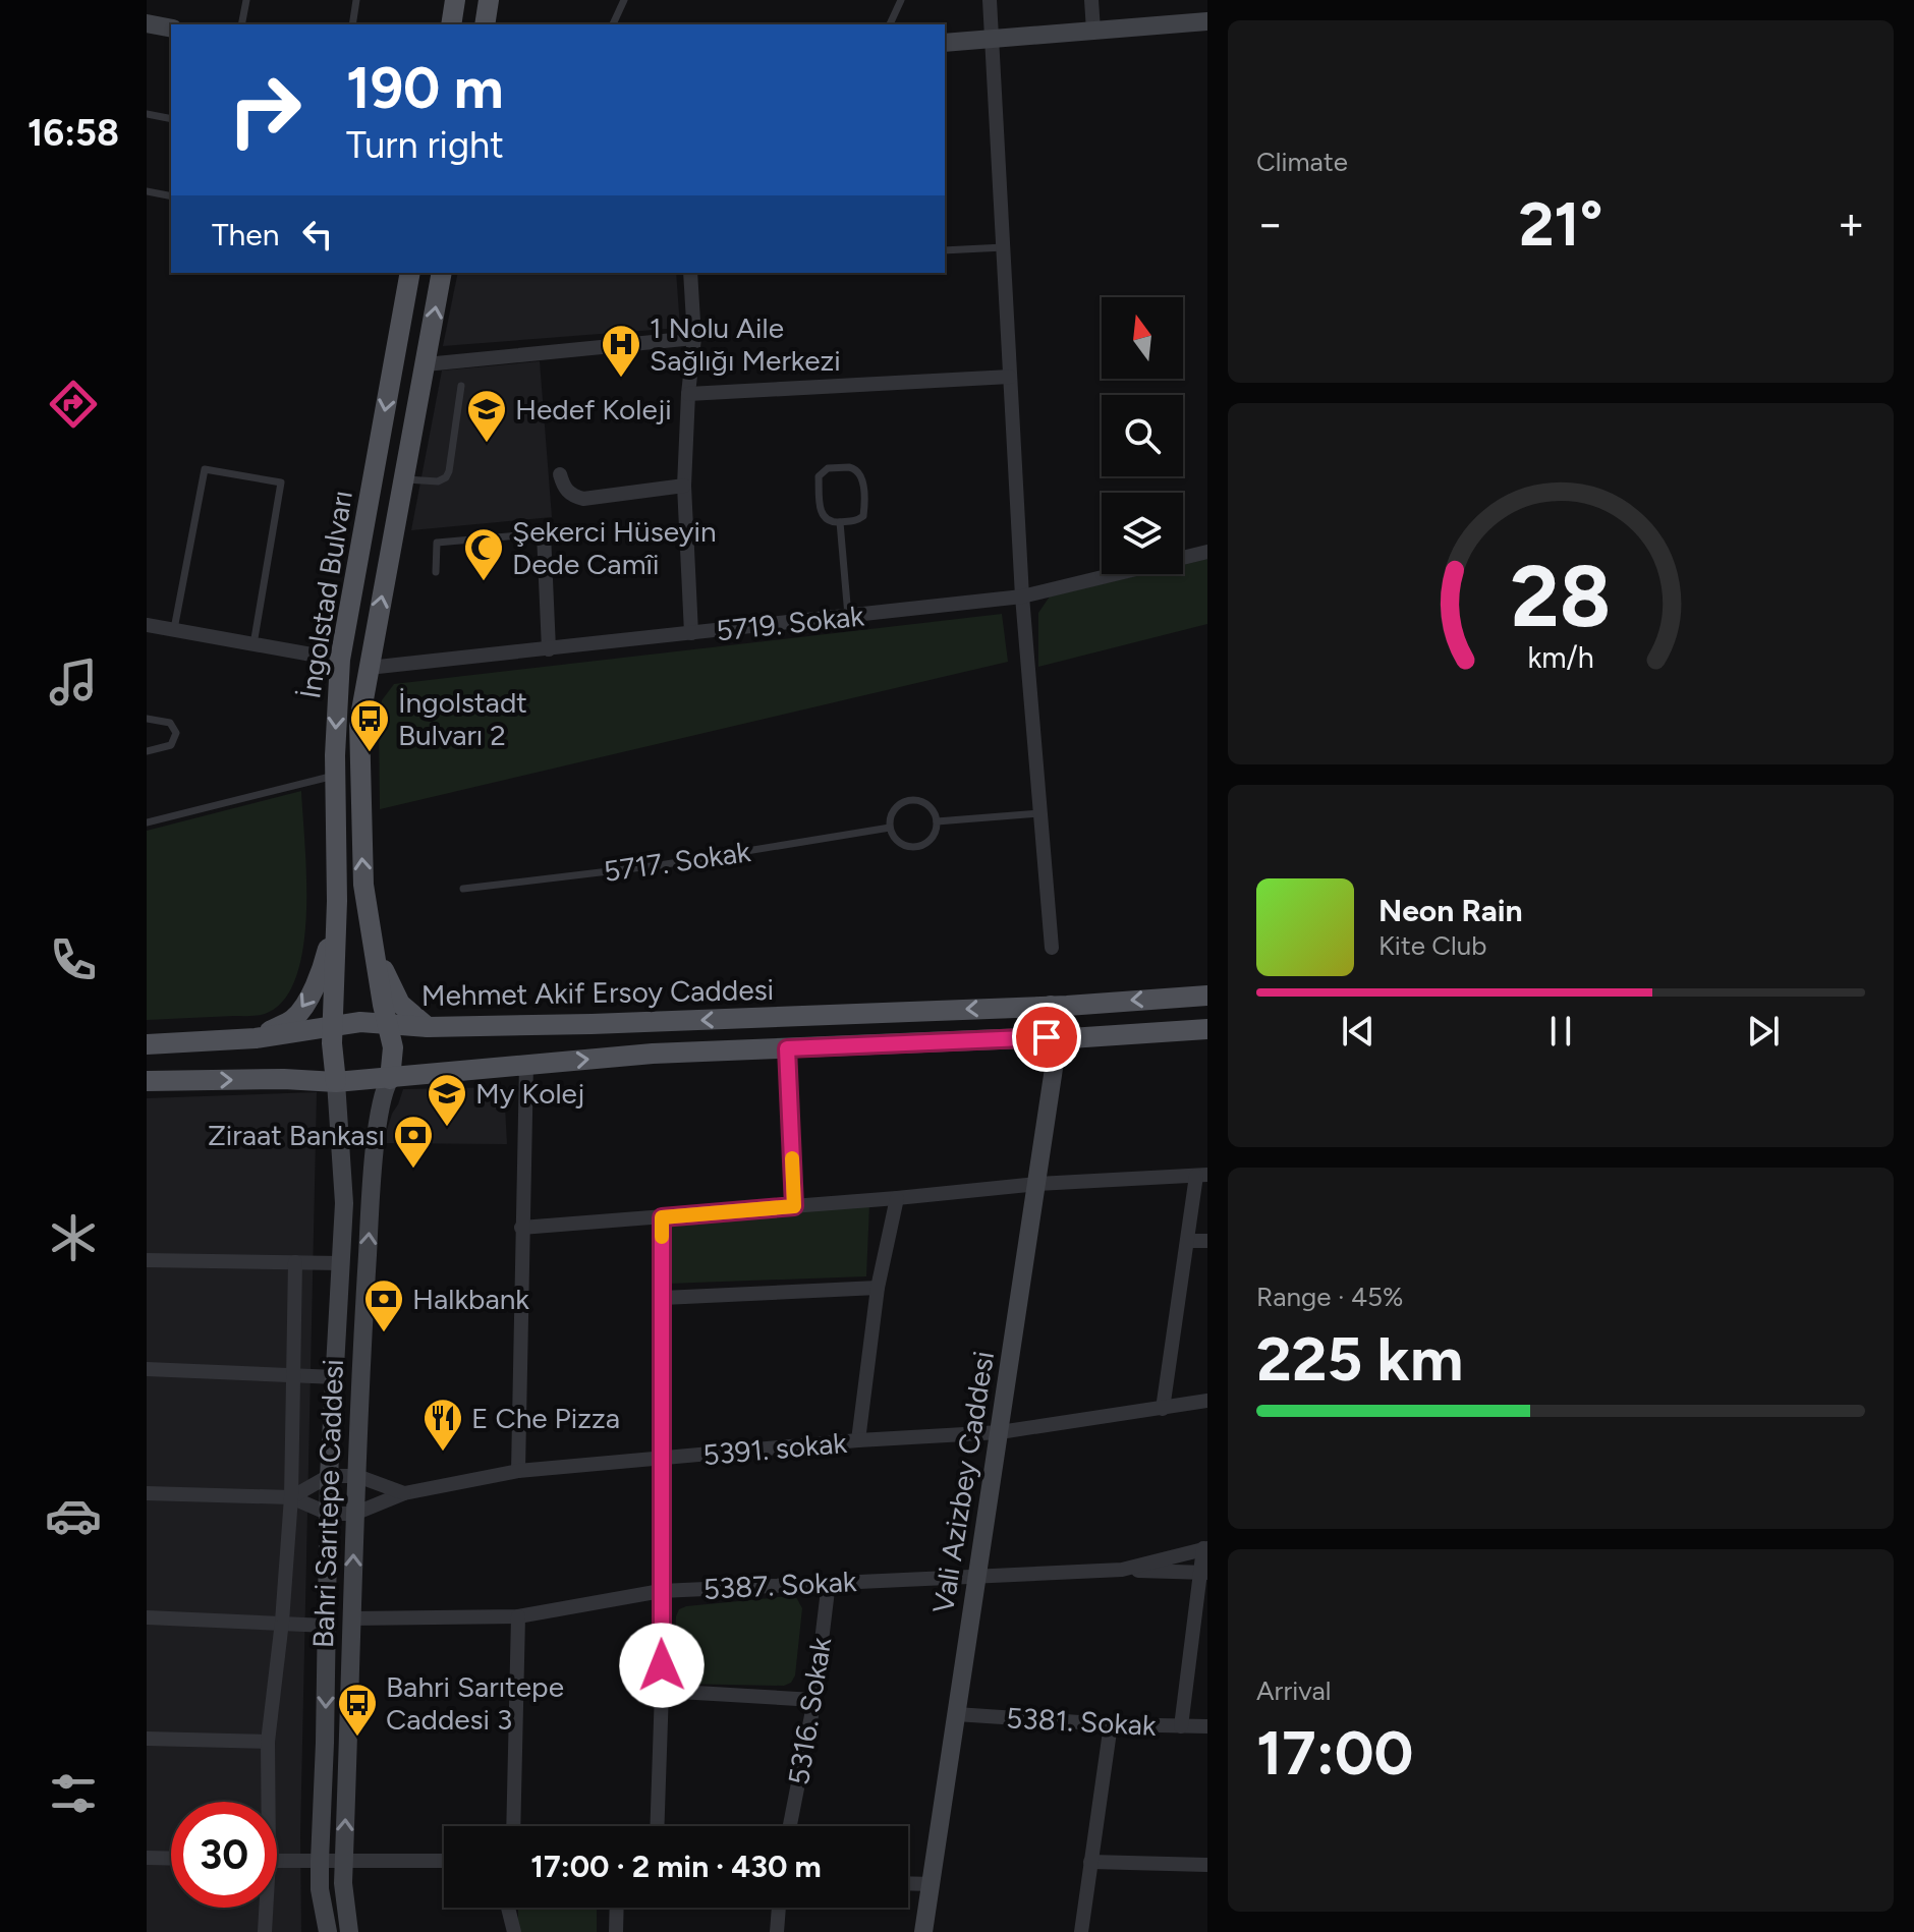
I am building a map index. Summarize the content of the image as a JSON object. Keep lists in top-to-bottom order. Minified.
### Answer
{"streets":{"main road":["İngolstad Bulvarı","Mehmet Akif Ersoy Caddesi","Vali Azizbey Caddesi","Bahri Sarıtepe Caddesi"],"street":["5719. Sokak","5391. sokak","5387. Sokak","5316. Sokak","5381. Sokak"],"lane":["5717. Sokak"]},"crossings":[["İngolstad Bulvarı","5719. Sokak"],["İngolstad Bulvarı","Mehmet Akif Ersoy Caddesi"],["İngolstad Bulvarı","Bahri Sarıtepe Caddesi"],["Mehmet Akif Ersoy Caddesi","Vali Azizbey Caddesi"],["Mehmet Akif Ersoy Caddesi","Bahri Sarıtepe Caddesi"],["5391. sokak","Vali Azizbey Caddesi"],["5391. sokak","Bahri Sarıtepe Caddesi"],["Vali Azizbey Caddesi","5387. Sokak"],["Vali Azizbey Caddesi","5381. Sokak"],["Bahri Sarıtepe Caddesi","5387. Sokak"],["5387. Sokak","5316. Sokak"]],"places":{"hospital":["1 Nolu Aile Sağlığı Merkezi"],"school or university":["Hedef Koleji","My Kolej"],"mosque":["Şekerci Hüseyin Dede Camîi"],"bus stop":["İngolstadt Bulvarı 2","Bahri Sarıtepe Caddesi 3"],"bank":["Ziraat Bankası","Halkbank"],"restaurant":["E Che Pizza"]},"north":"top","page":{"tabs":"16:58","tile":["Climate",["Range · 45%","225 km"],["Arrival","17:00"]],"turn":["190 m","Turn right"],"heat":["−","21°","+"],"then":"Then","song":["Neon Rain","Kite Club"],"limit":"30","trip":"17:00 · 2 min · 430 m","gauge":["28","km/h"]}}
